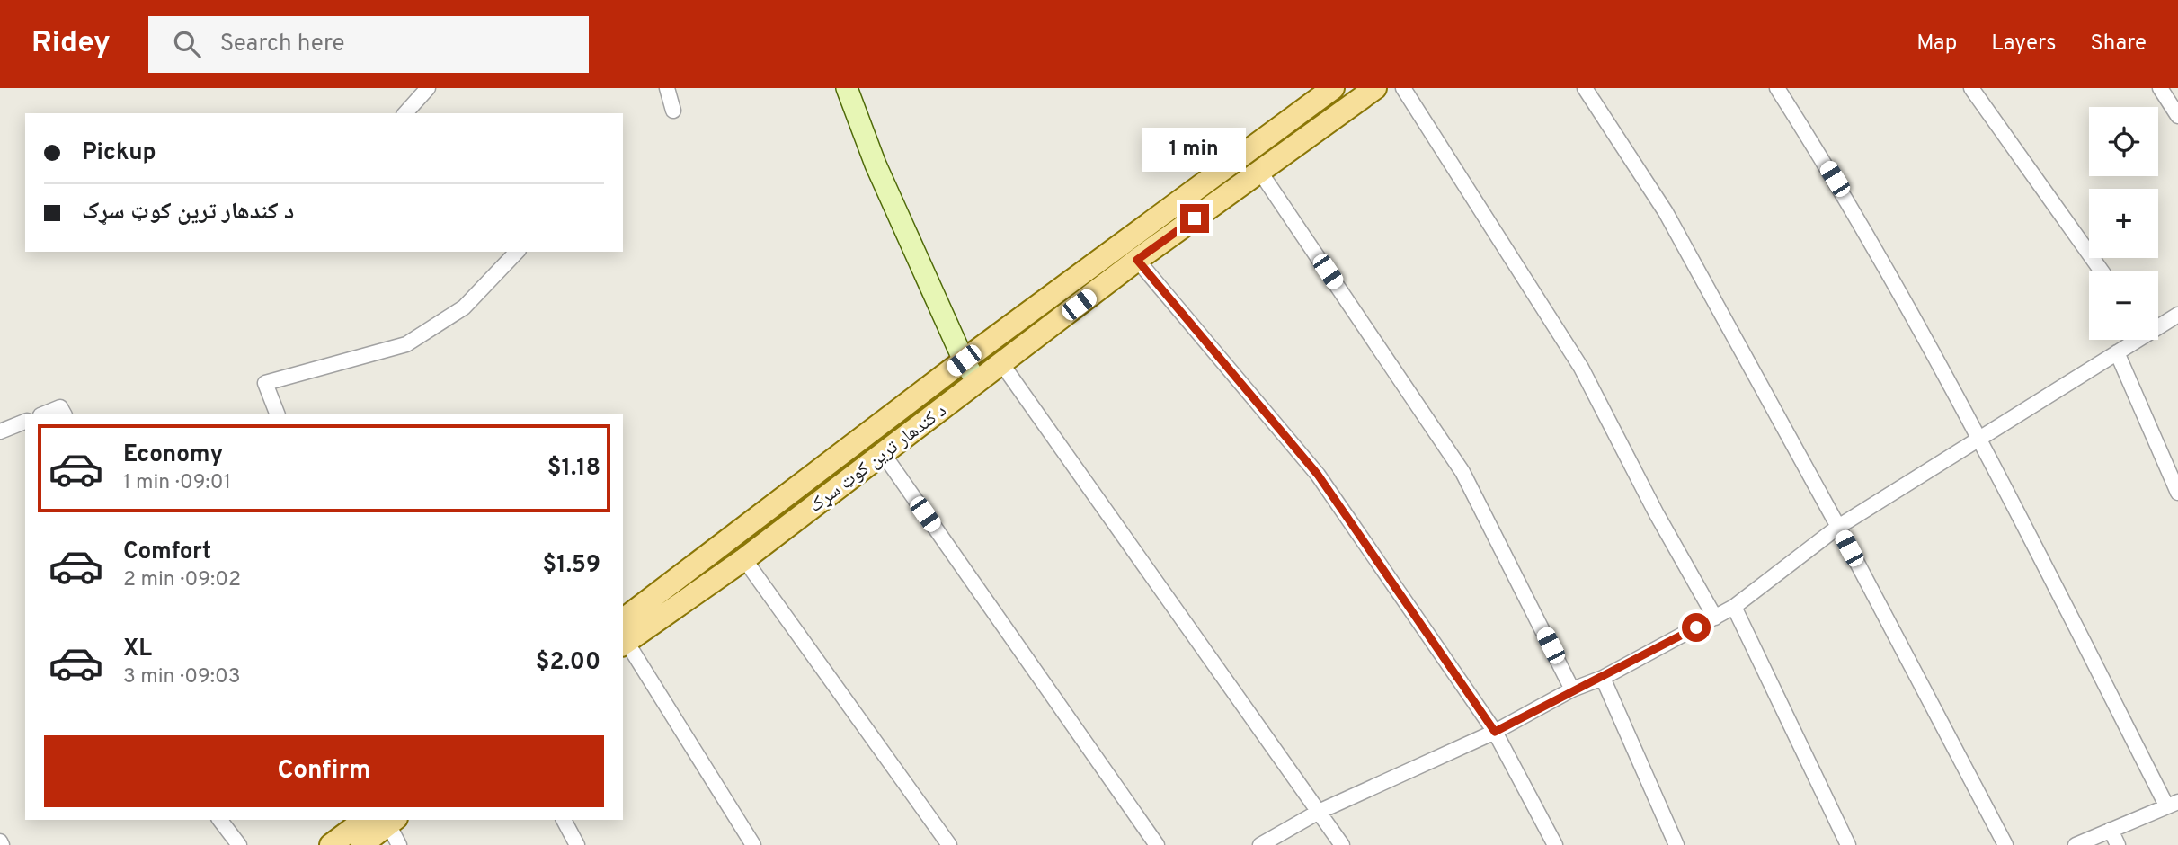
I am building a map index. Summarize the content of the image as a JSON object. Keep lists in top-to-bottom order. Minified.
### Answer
{"streets":{"main road":["د کندهار ترين کوټ سړک"]},"page":{"header":"Ridey","search":"Search here","nav":["Map","Layers","Share"],"map_buttons":["+","−"],"banner":["Pickup","د کندهار ترين کوټ سړک"],"bubble":"1 min","list":[{"name":"Economy","note":"1 min · 09:01","value":"$1.18"},{"name":"Comfort","note":"2 min · 09:02","value":"$1.59"},{"name":"XL","note":"3 min · 09:03","value":"$2.00"}],"buttons":"Confirm"}}
